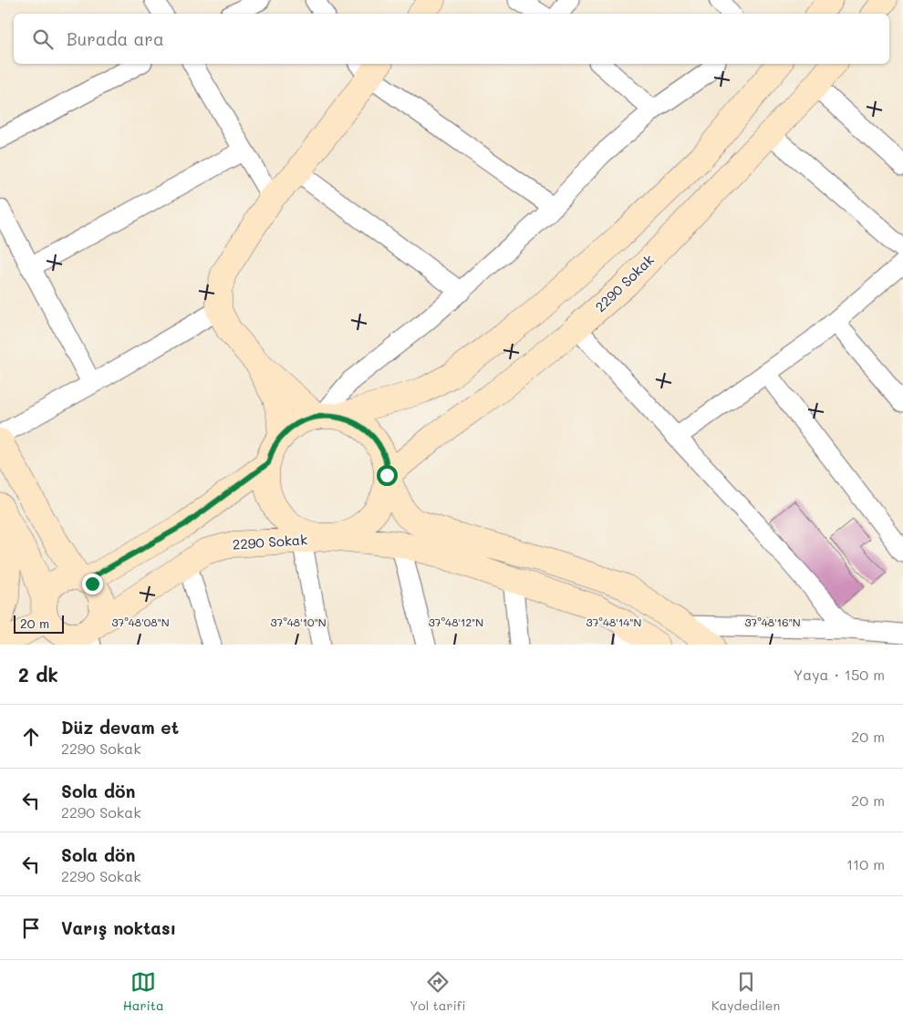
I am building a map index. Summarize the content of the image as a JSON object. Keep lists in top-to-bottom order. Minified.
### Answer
{"streets":{"main road":["2290 Sokak"]},"scale_bar":"20 m","page":{"search":"Burada ara","scale":"20 m","heading":["2 dk","Yaya · 150 m"],"list":[["Düz devam et","2290 Sokak","20 m"],["Sola dön","2290 Sokak","20 m"],["Sola dön","2290 Sokak","110 m"],"Varış noktası"],"nav":["Harita","Yol tarifi","Kaydedilen"]},"coordinates":["37°48'08\"N","37°48'10\"N","37°48'12\"N","37°48'14\"N","37°48'16\"N"]}
